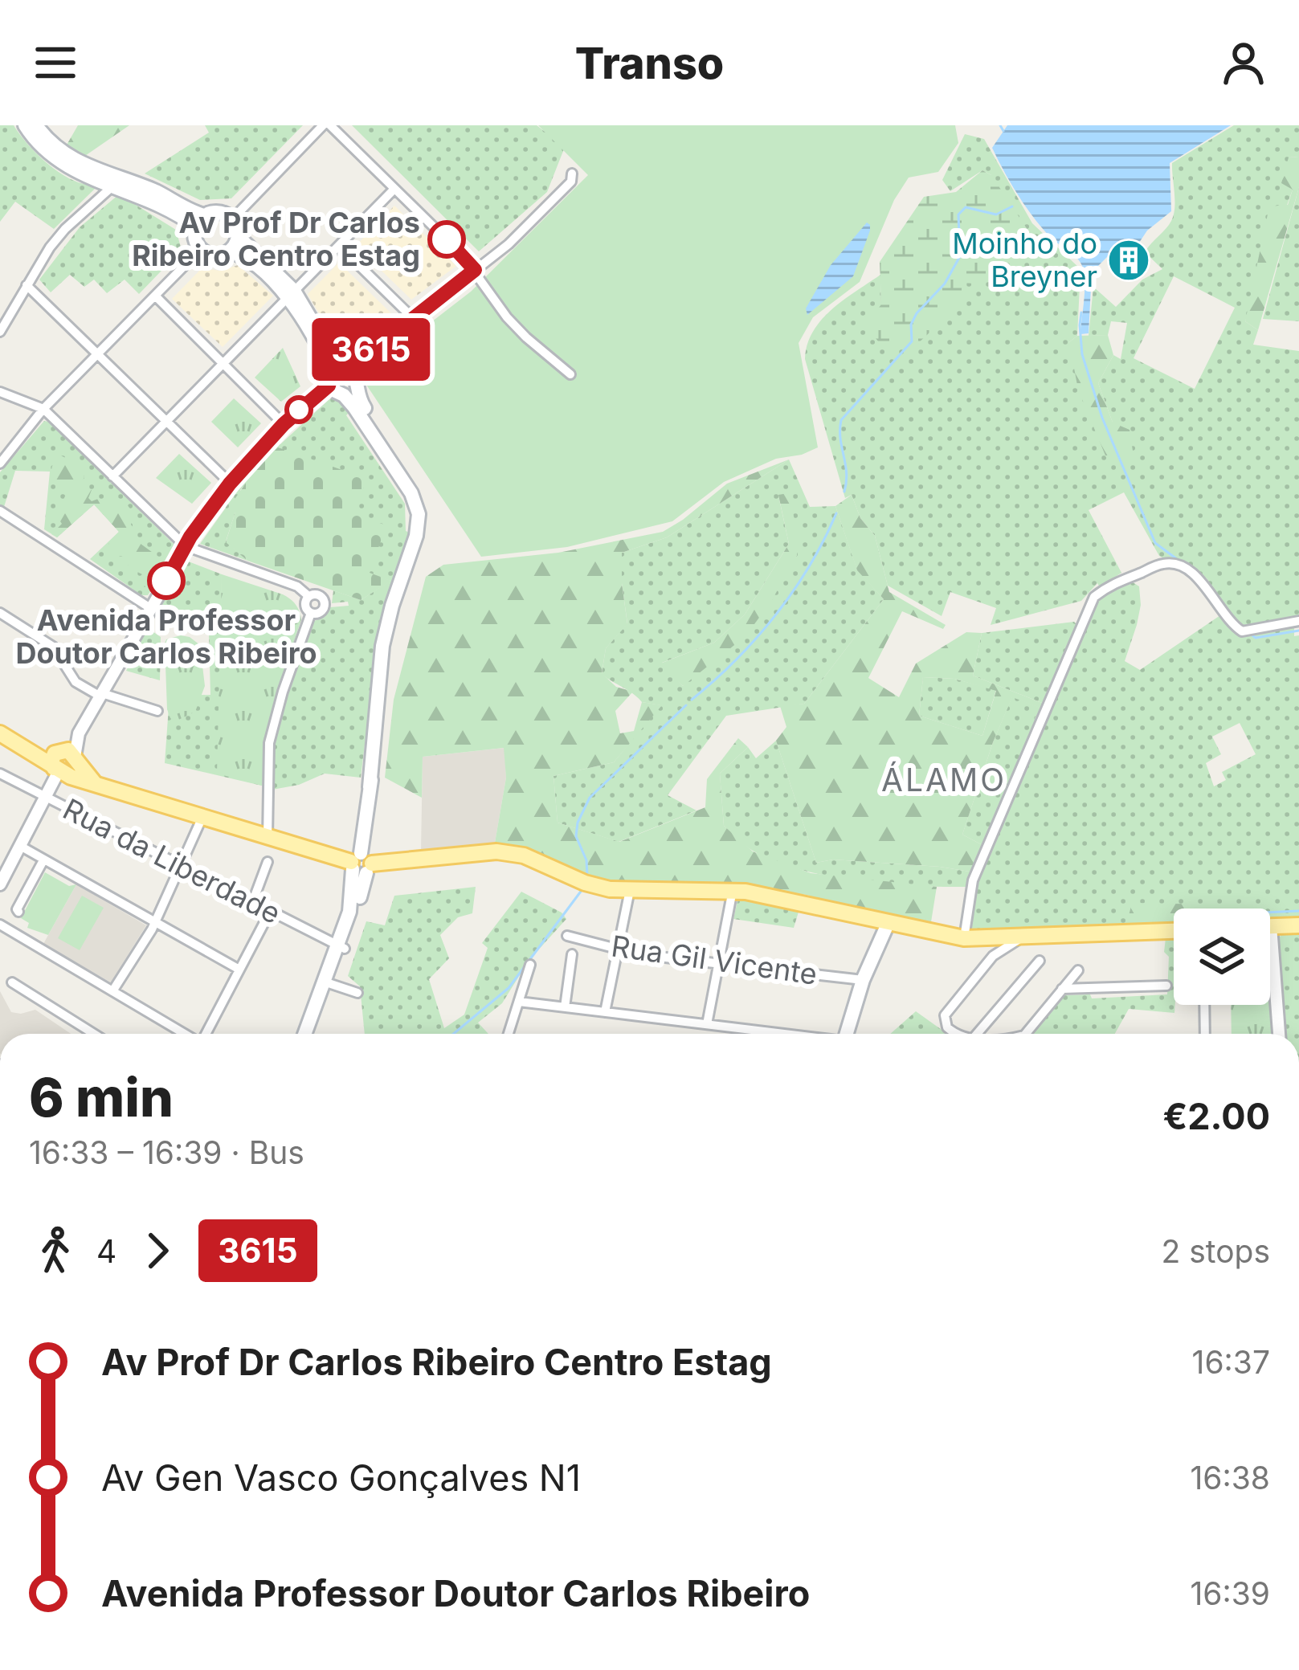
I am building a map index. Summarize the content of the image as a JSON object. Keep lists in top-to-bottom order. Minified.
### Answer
{"streets":{"street":["Rua da Liberdade","Rua Gil Vicente"]},"districts":["ÁLAMO"],"places":{"other":["Av Prof Dr Carlos Ribeiro Centro Estag","Avenida Professor Doutor Carlos Ribeiro"],"building":["Moinho do Breyner"]},"lines":["bus line 3615"],"page":{"header":"Transo","on_map":"3615","heading":["6 min","16:33 – 16:39 · Bus","€2.00"],"legs":["4","3615","2 stops"],"list":[{"name":"Av Prof Dr Carlos Ribeiro Centro Estag","value":"16:37"},{"name":"Av Gen Vasco Gonçalves N1","value":"16:38"},{"name":"Avenida Professor Doutor Carlos Ribeiro","value":"16:39"}]}}
